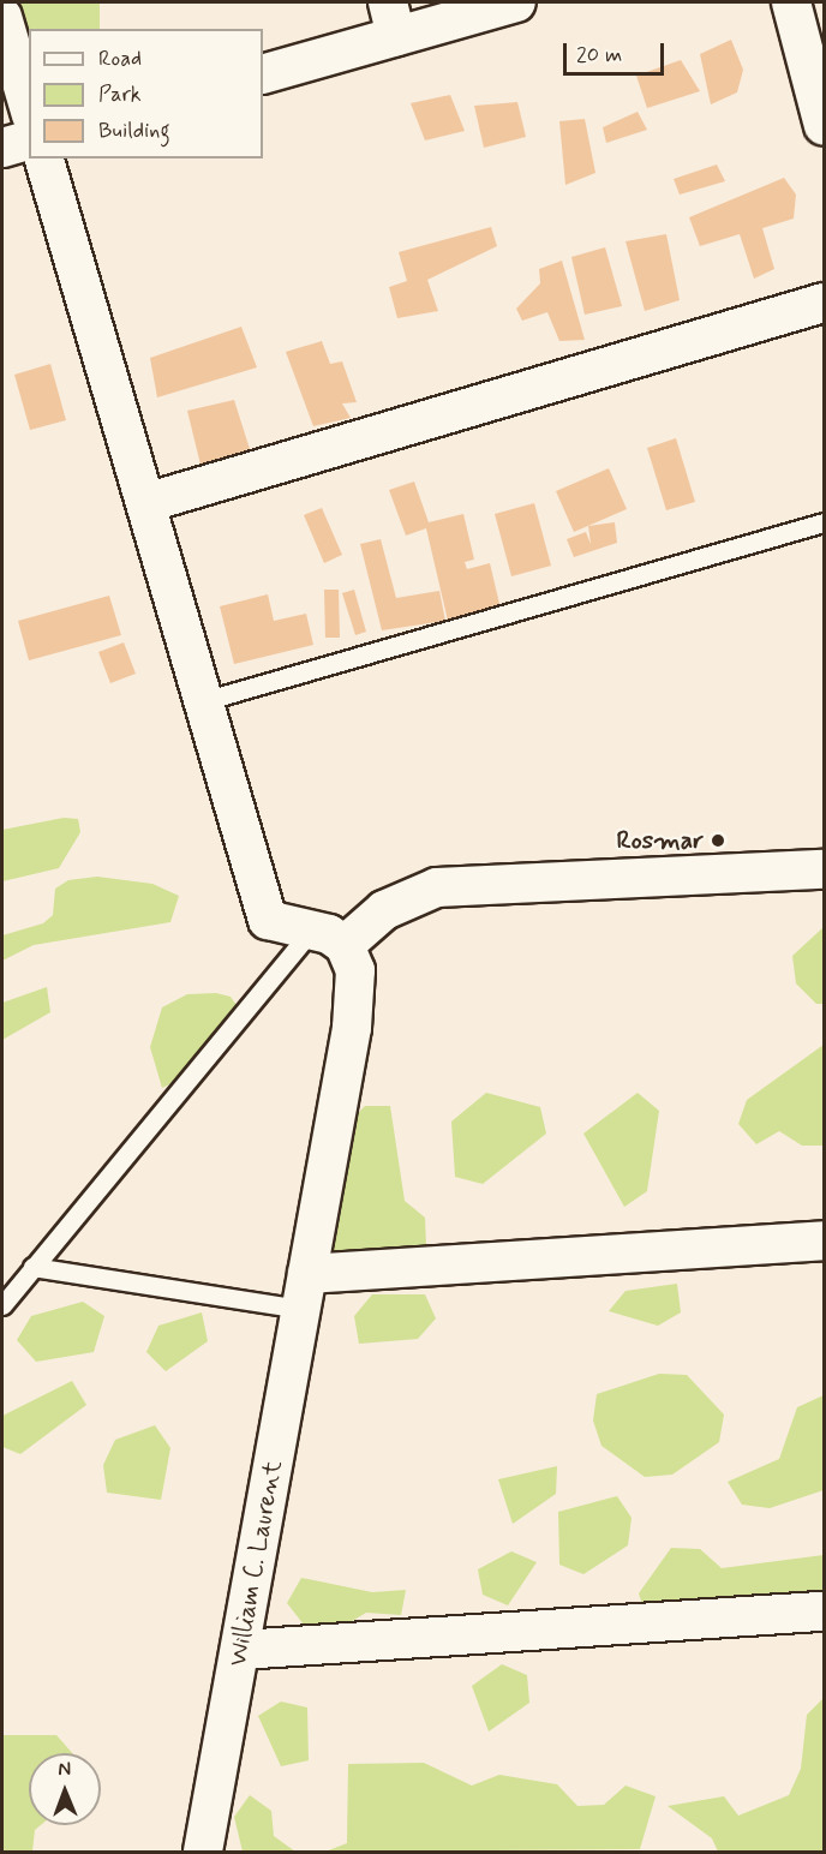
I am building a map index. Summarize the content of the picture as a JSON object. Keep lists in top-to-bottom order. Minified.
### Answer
{"streets":{"street":["William C. Laurent"]},"places":["Rosmar"],"legend":["Road","Park","Building"],"scale_bar":"20 m","north":"top"}
